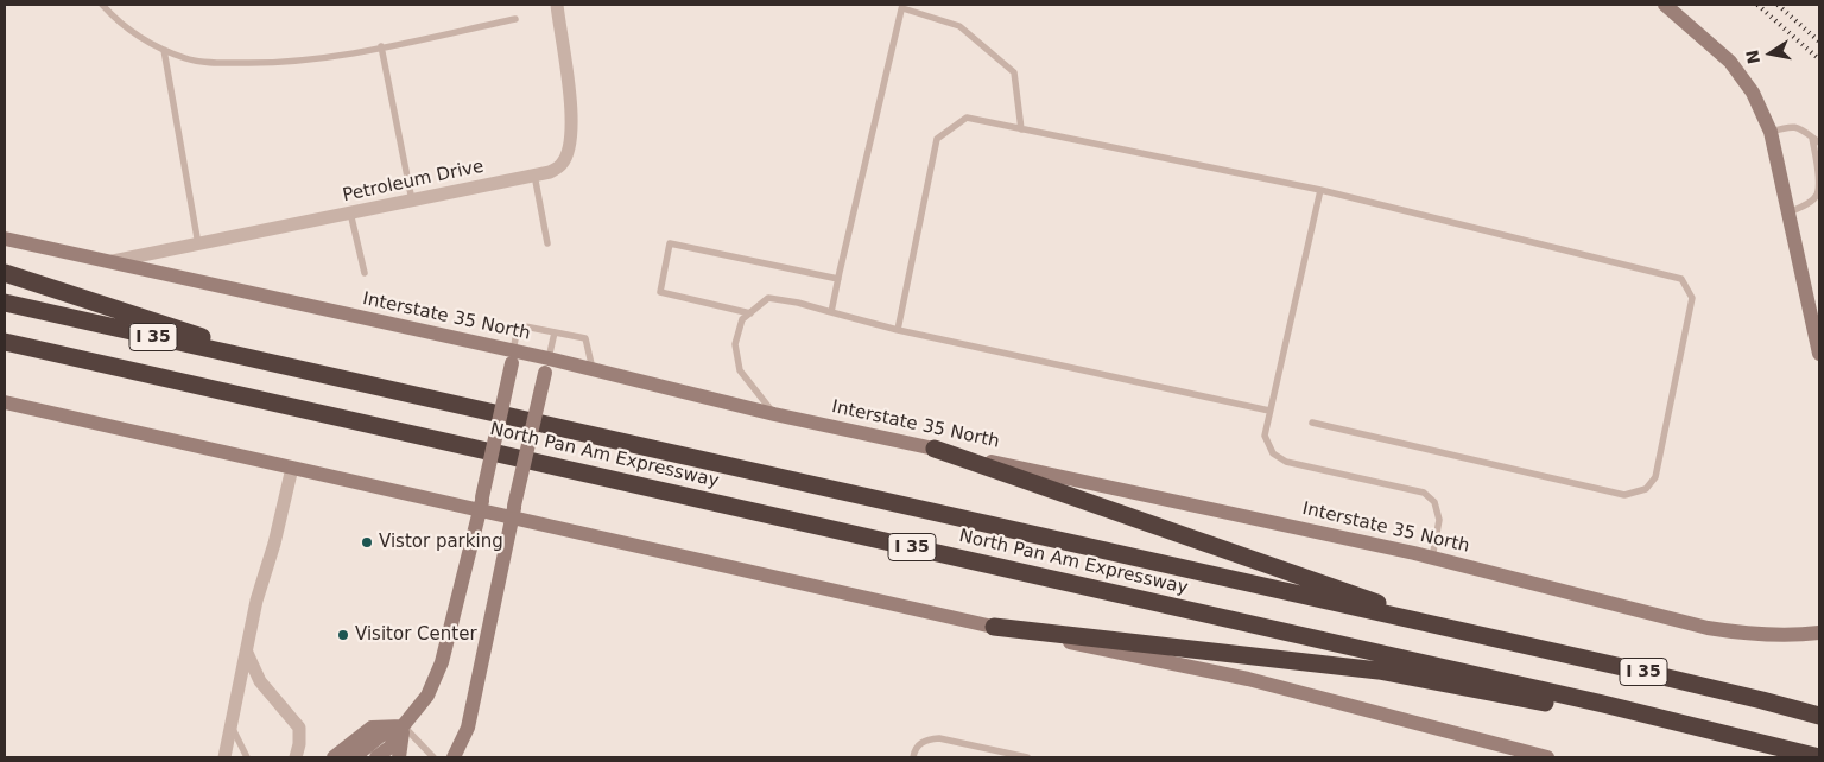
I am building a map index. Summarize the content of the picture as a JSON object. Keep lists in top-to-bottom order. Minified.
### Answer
{"streets":{"highway":["I 35","North Pan Am Expressway"],"main road":["Interstate 35 North"],"street":["Petroleum Drive"]},"crossings":[["Petroleum Drive","Interstate 35 North"]],"places":["Vistor parking","Visitor Center"],"north":"left"}
